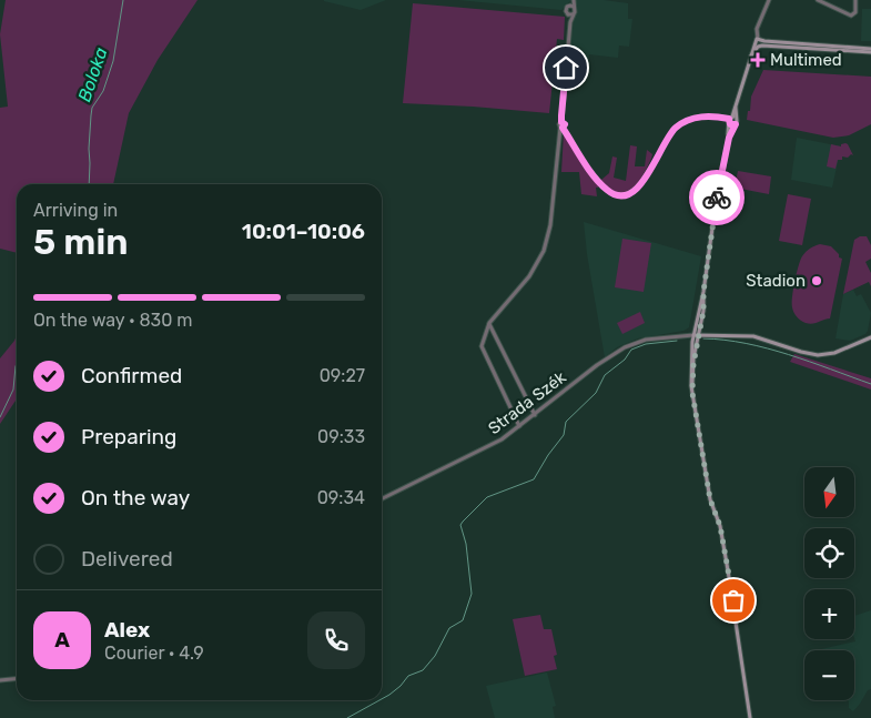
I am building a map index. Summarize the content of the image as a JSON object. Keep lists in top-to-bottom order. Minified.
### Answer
{"streets":{"street":["Strada Szék"]},"water":["Boloka"],"places":{"health":["Multimed"],"other":["Stadion"]},"north":"bottom","page":{"heading":["5 min","Arriving in","10:01–10:06"],"panel":["Alex","Courier · 4.9"],"bar":"On the way · 830 m","list":[["Confirmed","09:27"],["Preparing","09:33"],["On the way","09:34"],"Delivered"],"map_buttons":["+","−"],"round":"A"}}
